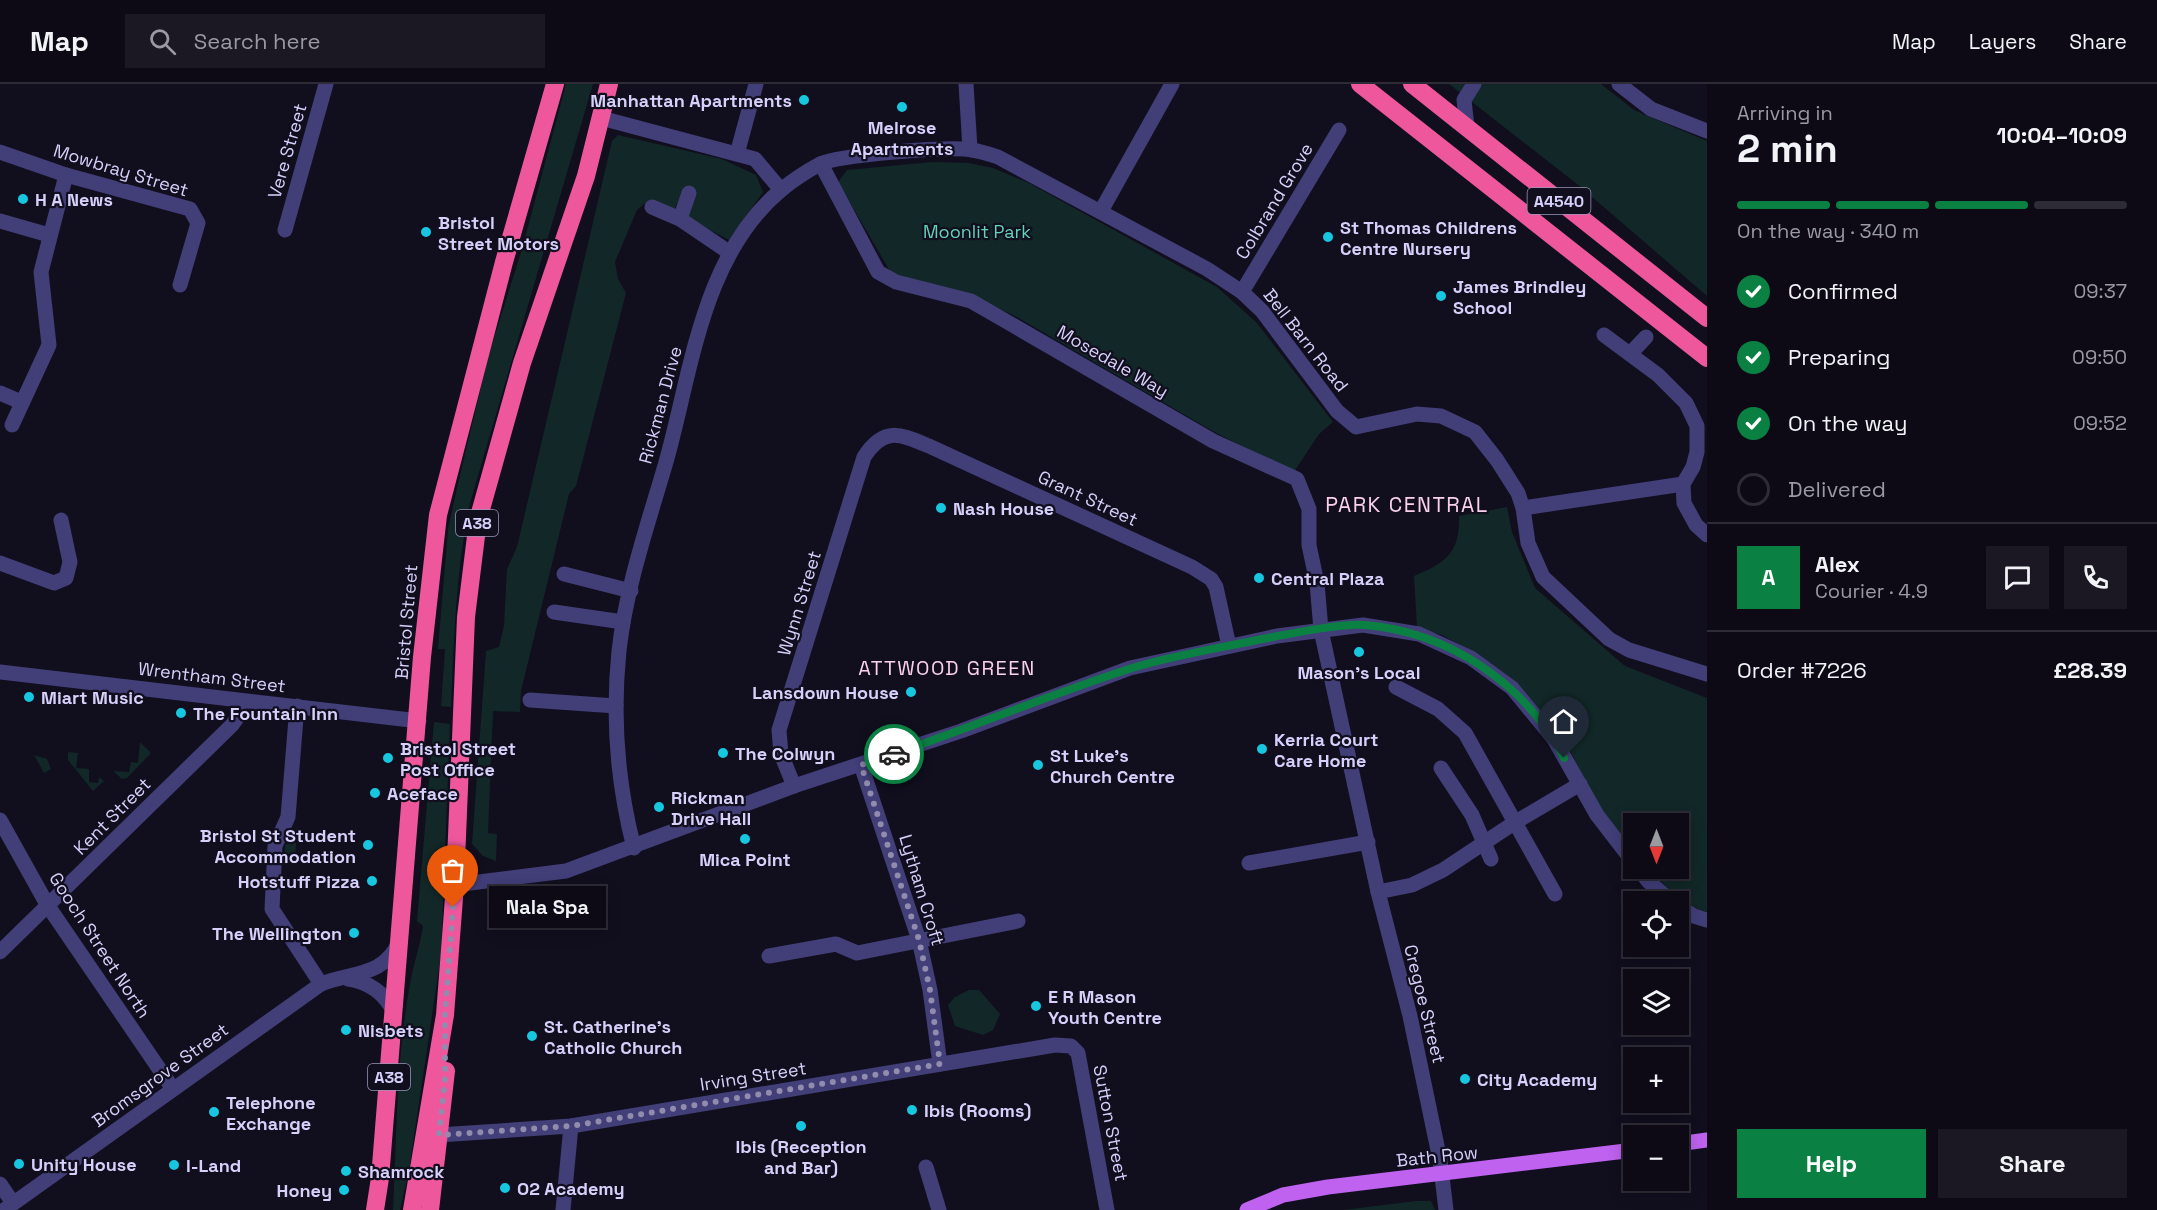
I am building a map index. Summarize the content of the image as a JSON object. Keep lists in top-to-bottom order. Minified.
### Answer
{"streets":{"highway":["A4540","A38","Bristol Street"],"main road":["Bath Row"],"street":["Vere Street","Mowbray Street","Colbrand Grove","Bell Barn Road","Mosedale Way","Rickman Drive","Grant Street","Wynn Street","Wrentham Street","Kent Street","Lytham Croft","Gooch Street North","Cregoe Street","Bromsgrove Street","Irving Street","Sutton Street"]},"crossings":[["Colbrand Grove","Bell Barn Road"],["Bell Barn Road","Mosedale Way"],["Bell Barn Road","Rickman Drive"],["Mosedale Way","Cregoe Street"],["Grant Street","Wynn Street"],["A38","Bristol Street"],["Bristol Street","Wrentham Street"],["Bristol Street","Bromsgrove Street"],["Wrentham Street","Kent Street"],["Kent Street","Gooch Street North"],["Lytham Croft","Irving Street"],["Gooch Street North","Bromsgrove Street"],["Cregoe Street","Bath Row"],["Irving Street","Sutton Street"]],"districts":["PARK CENTRAL","ATTWOOD GREEN"],"parks":["Moonlit Park"],"places":["Manhattan Apartments","Melrose Apartments","H A News","Bristol Street Motors","St Thomas Childrens Centre Nursery","James Brindley School","Nash House","Central Plaza","Mason's Local","Lansdown House","Miart Music","The Fountain Inn","Kerria Court Care Home","The Colwyn","Bristol Street Post Office","St Luke's Church Centre","Aceface","Rickman Drive Hall","Mica Point","Bristol St Student Accommodation","Hotstuff Pizza","Nala Spa","The Wellington","E R Mason Youth Centre","Nisbets","St. Catherine's Catholic Church","City Academy","Ibis (Rooms)","Telephone Exchange","Ibis (Reception and Bar)","Unity House","I-Land","Shamrock","O2 Academy","Honey"],"north":"bottom","page":{"header":"Map","search":"Search here","nav":["Map","Layers","Share"],"heading":["2 min","Arriving in","10:04–10:09"],"panel":["Alex","Courier · 4.9","Order #7226","£28.39"],"bar":"On the way · 340 m","list":[["Confirmed","09:37"],["Preparing","09:50"],["On the way","09:52"],"Delivered"],"round":"A","map_buttons":["+","−"],"bubble":"Nala Spa","buttons":["Help","Share"]}}
